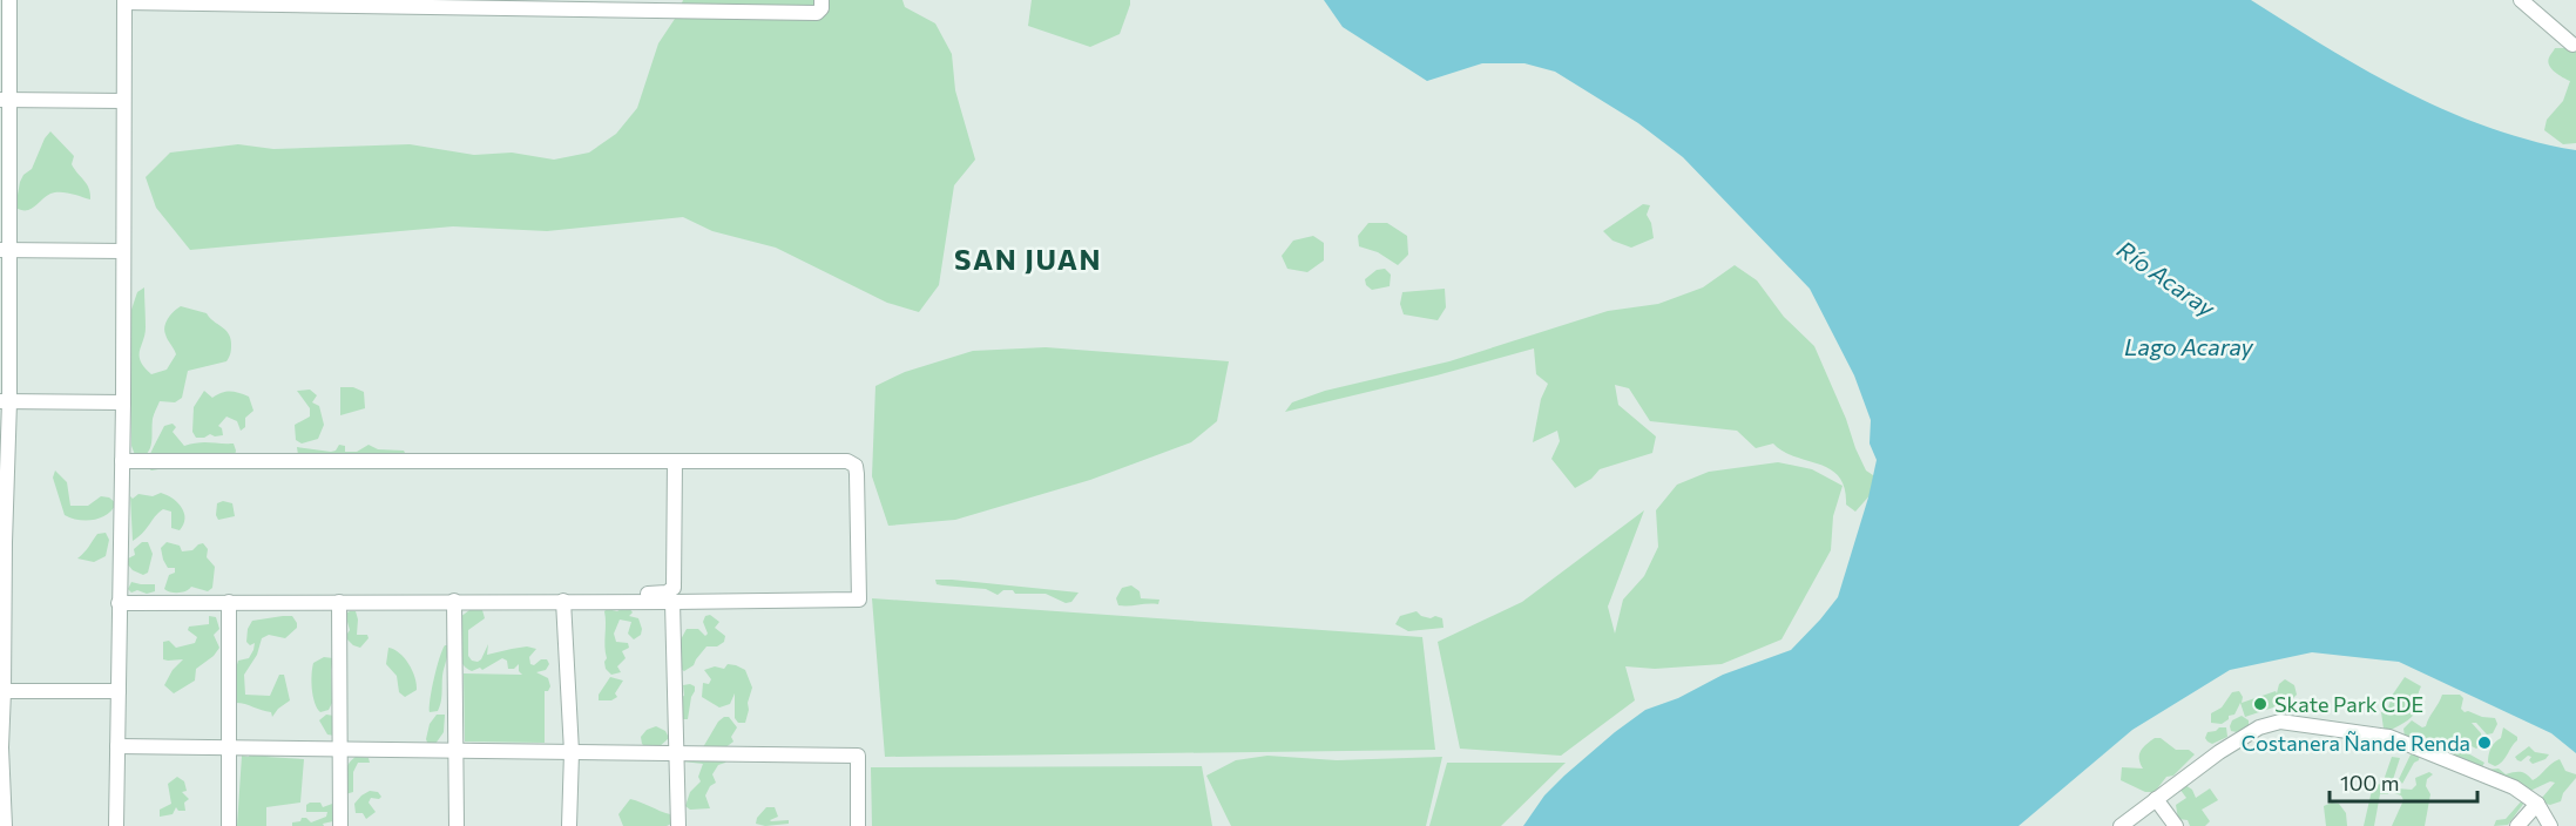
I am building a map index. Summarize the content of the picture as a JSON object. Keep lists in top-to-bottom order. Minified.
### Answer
{"districts":["SAN JUAN"],"water":["Río Acaray","Lago Acaray"],"places":["Skate Park CDE","Costanera Ñande Renda"],"scale_bar":"100 m"}
